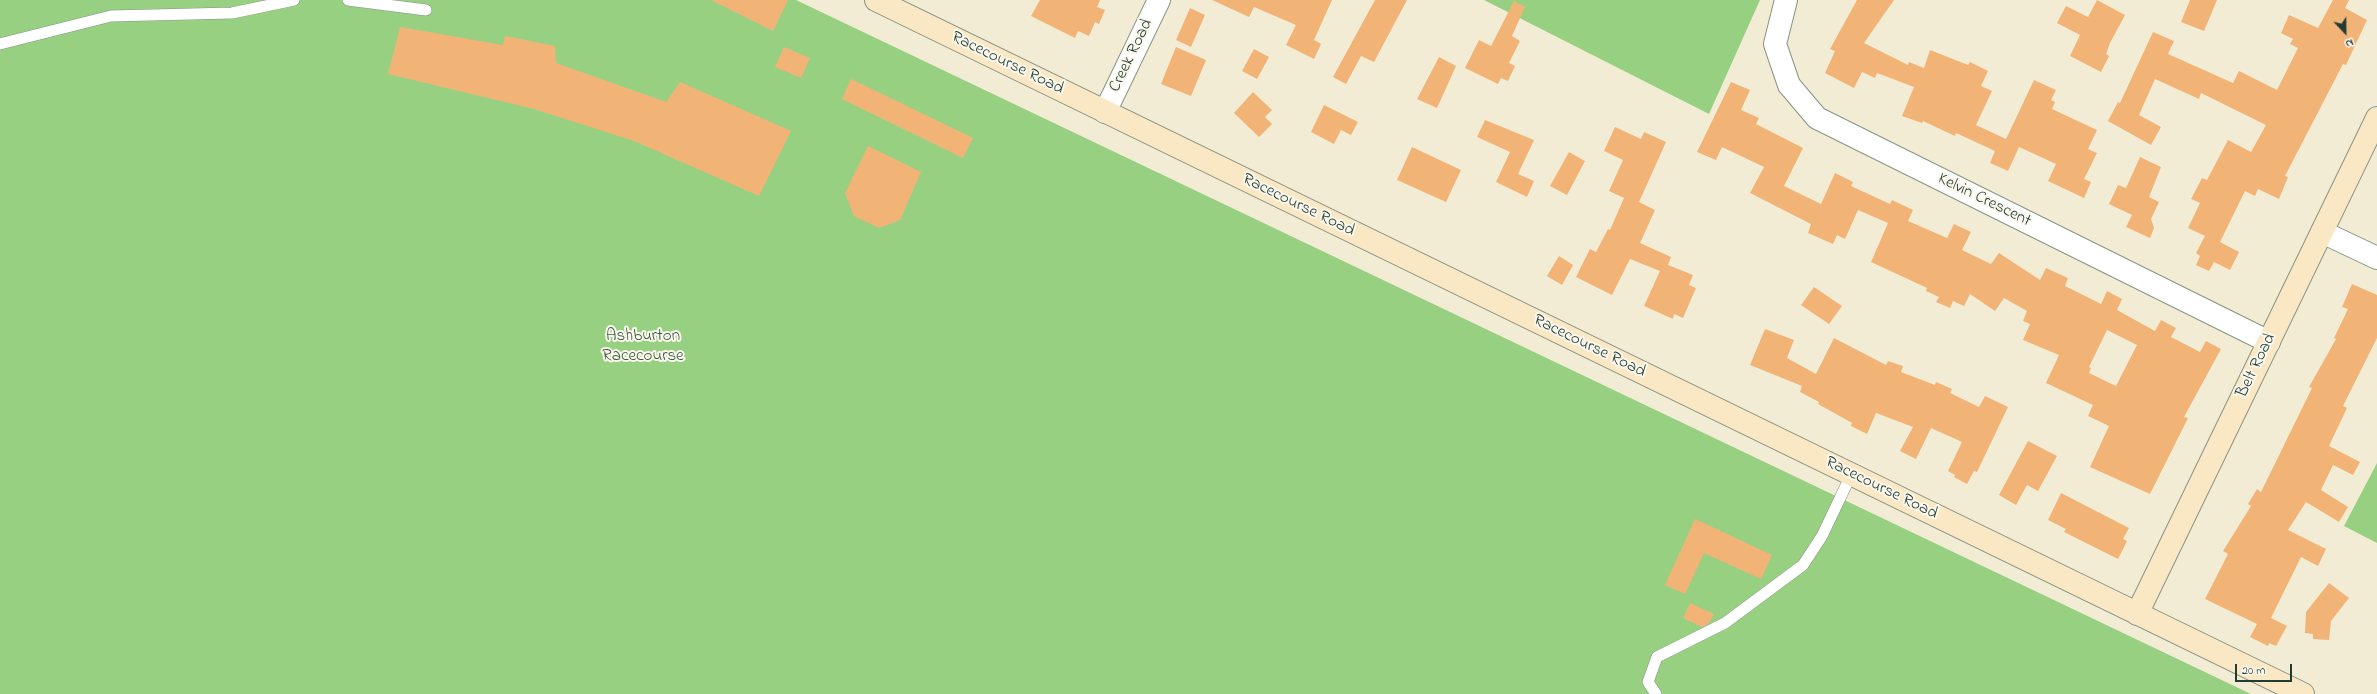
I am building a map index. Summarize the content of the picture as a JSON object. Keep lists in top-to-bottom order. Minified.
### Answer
{"streets":{"street":["Creek Road","Racecourse Road","Kelvin Crescent","Belt Road"]},"crossings":[["Creek Road","Racecourse Road"],["Racecourse Road","Belt Road"],["Kelvin Crescent","Belt Road"]],"parks":["Ashburton Racecourse"],"scale_bar":"20 m","north":"bottom"}
